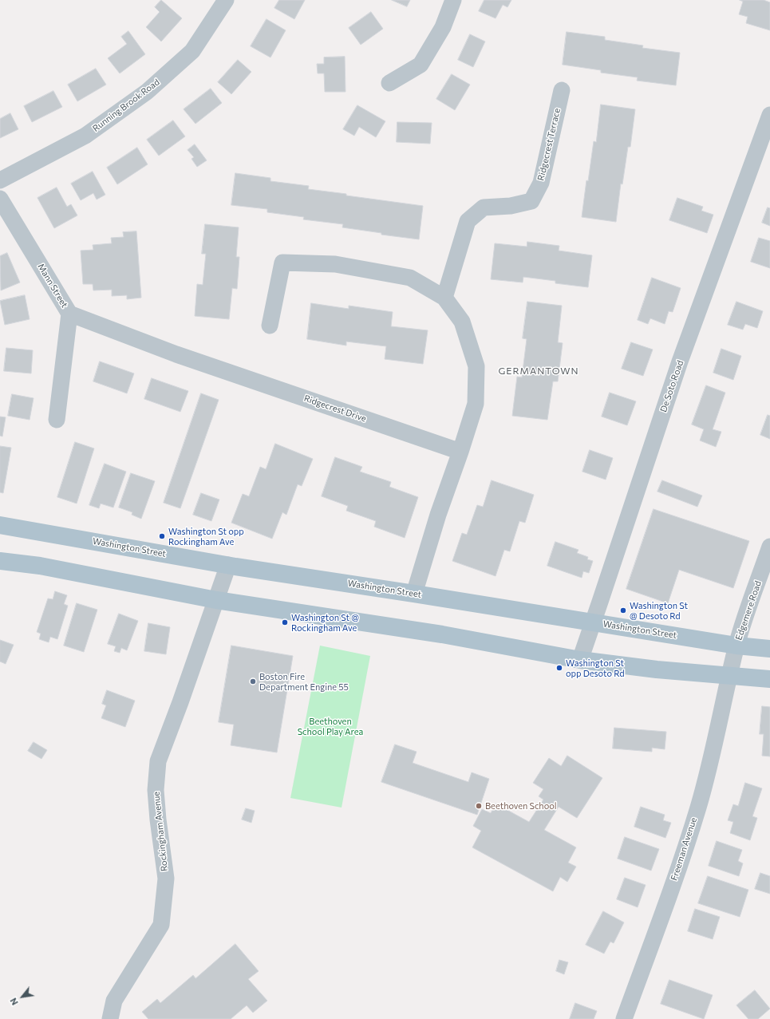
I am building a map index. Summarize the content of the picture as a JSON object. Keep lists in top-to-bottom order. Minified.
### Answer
{"streets":{"main road":["Washington Street"],"street":["Running Brook Road","Ridgecrest Terrace","Mann Street","De Soto Road","Ridgecrest Drive","Edgemere Road","Rockingham Avenue","Freeman Avenue"]},"crossings":[["Mann Street","Ridgecrest Drive"],["De Soto Road","Washington Street"],["Washington Street","Edgemere Road"],["Washington Street","Rockingham Avenue"],["Edgemere Road","Freeman Avenue"]],"districts":["GERMANTOWN"],"parks":["Beethoven School Play Area"],"places":["Washington St opp Rockingham Ave","Washington St @ Desoto Rd","Washington St @ Rockingham Ave","Washington St opp Desoto Rd","Boston Fire Department Engine 55","Beethoven School"],"north":"bottom left"}
